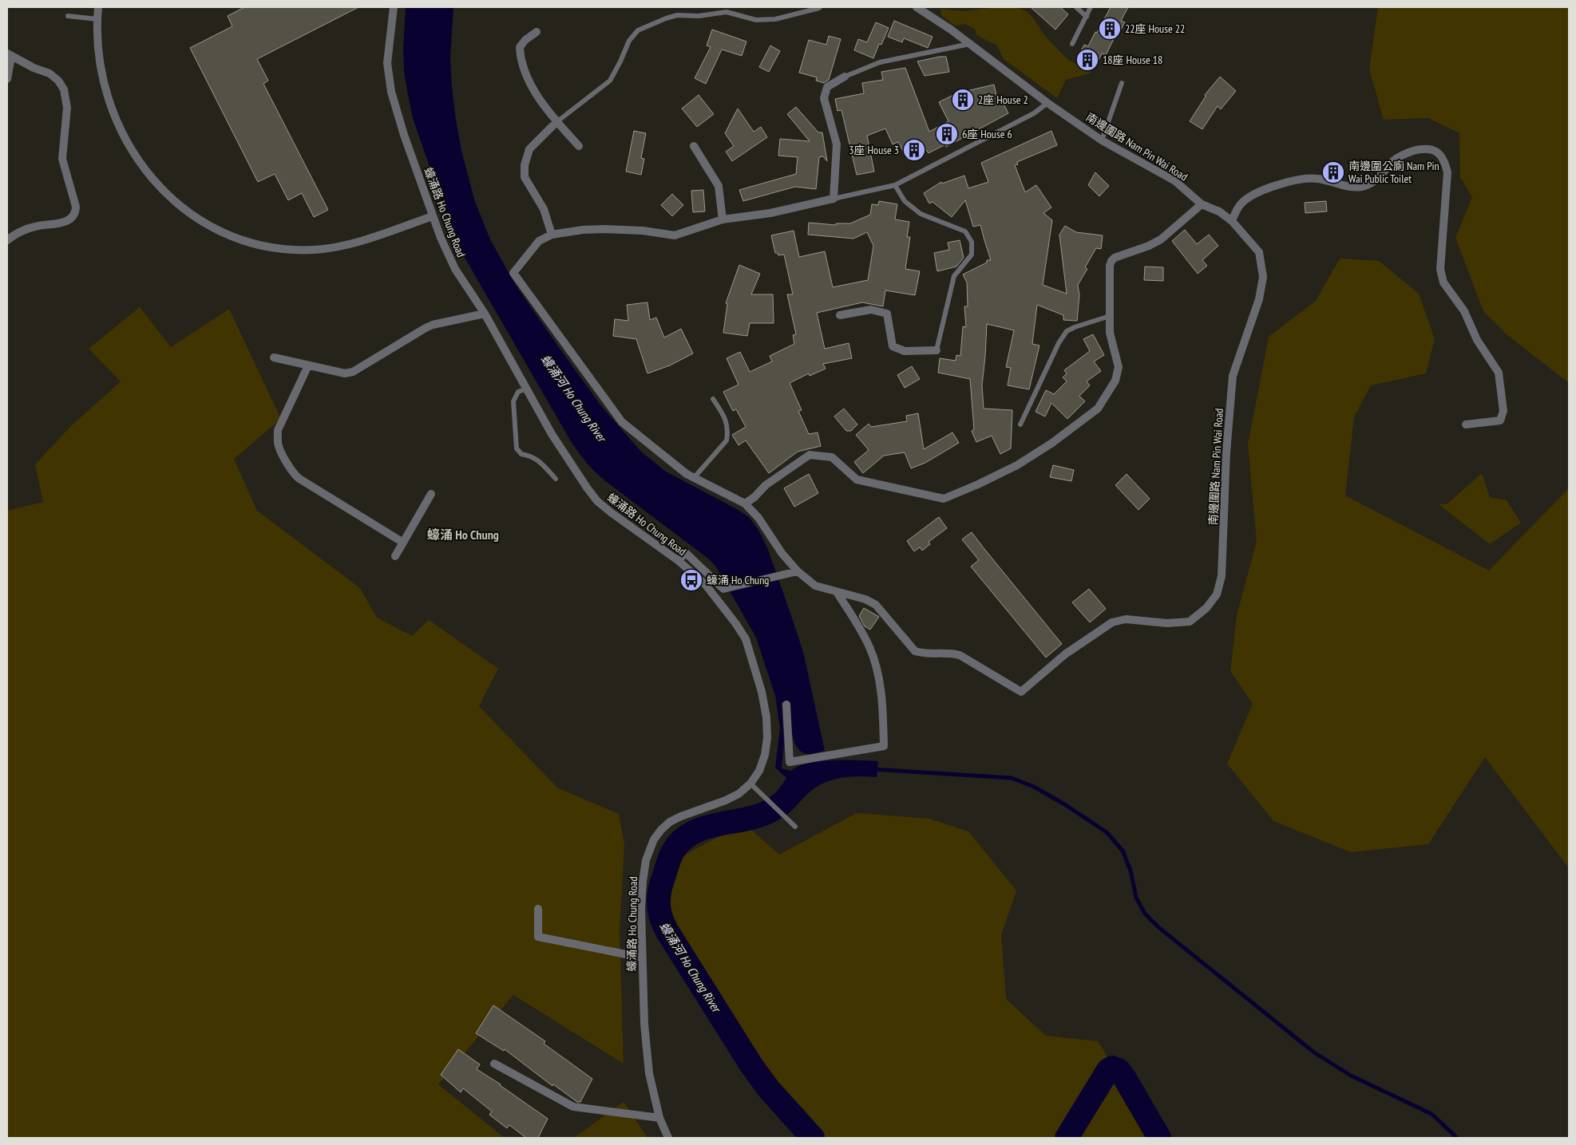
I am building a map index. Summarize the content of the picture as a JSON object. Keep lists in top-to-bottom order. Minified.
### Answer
{"streets":{"street":["南邊圍路 Nam Pin Wai Road","蠔涌路 Ho Chung Road"]},"districts":["蠔涌 Ho Chung"],"water":["蠔涌河 Ho Chung River"],"places":{"building":["22座 House 22","18座 House 18","2座 House 2","6座 House 6","3座 House 3","南邊圍公廁 Nam Pin Wai Public Toilet"],"bus stop":["蠔涌 Ho Chung"]}}
